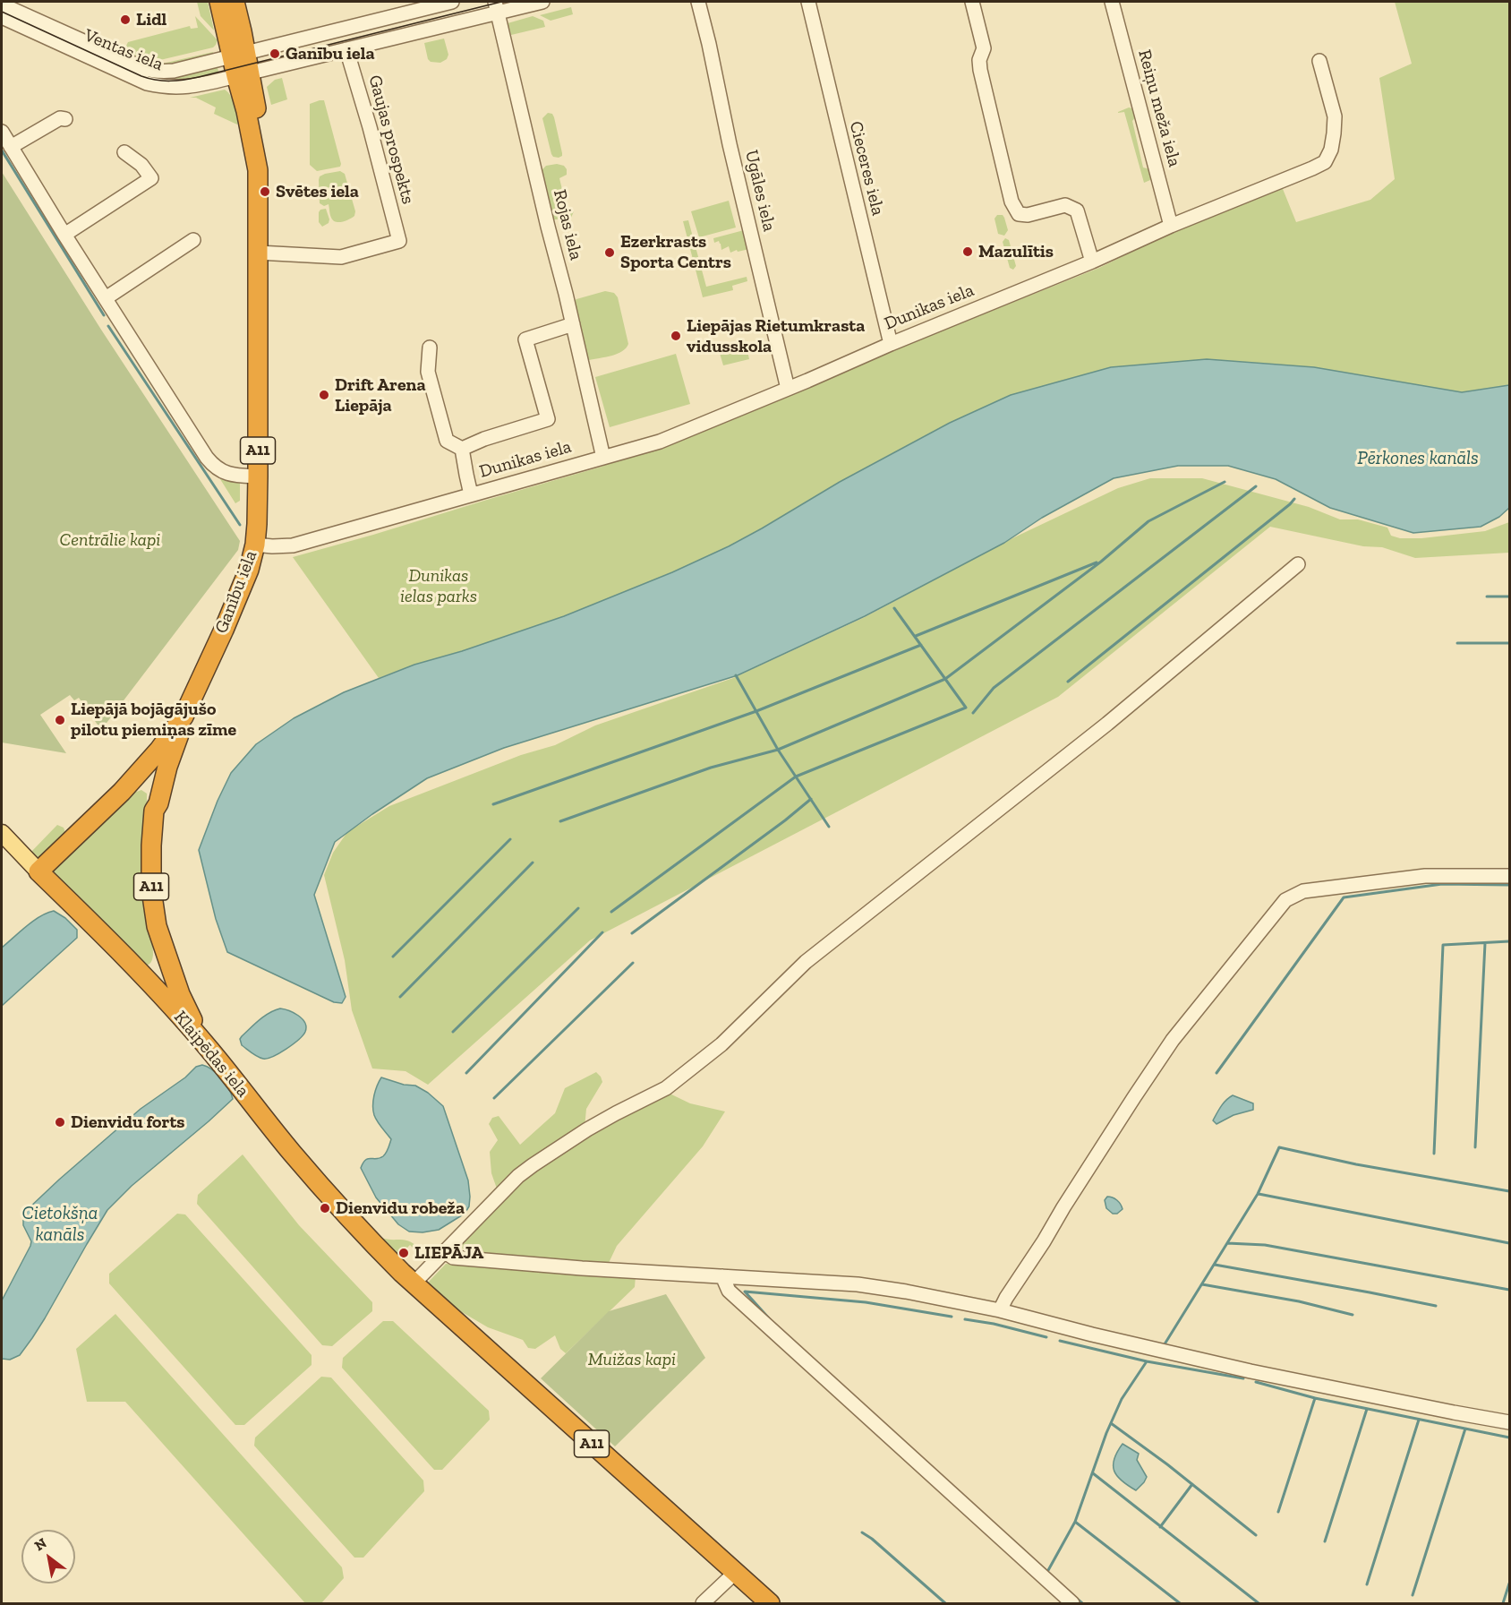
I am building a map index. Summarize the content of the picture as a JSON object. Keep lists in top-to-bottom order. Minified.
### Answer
{"streets":{"highway":["A11","Ganību iela","Klaipēdas iela"],"street":["Ventas iela","Reiņu meža iela","Gaujas prospekts","Cieceres iela","Ugāles iela","Rojas iela","Dunikas iela"]},"crossings":[["Ventas iela","Gaujas prospekts"],["Ventas iela","Rojas iela"],["Ventas iela","Ganību iela"],["Reiņu meža iela","Dunikas iela"],["Gaujas prospekts","Ganību iela"],["Cieceres iela","Dunikas iela"],["Ugāles iela","Dunikas iela"],["Rojas iela","Dunikas iela"],["Dunikas iela","Ganību iela"],["A11","Klaipēdas iela"],["Ganību iela","Klaipēdas iela"]],"water":["Pērkones kanāls","Cietokšņa kanāls"],"parks":["Centrālie kapi","Dunikas ielas parks","Muižas kapi"],"places":["Lidl","Ganību iela","Svētes iela","Mazulītis","Ezerkrasts Sporta Centrs","Liepājas Rietumkrasta vidusskola","Drift Arena Liepāja","Liepājā bojāgājušo pilotu piemiņas zīme","Dienvidu forts","Dienvidu robeža","LIEPĀJA"],"north":"top left"}
